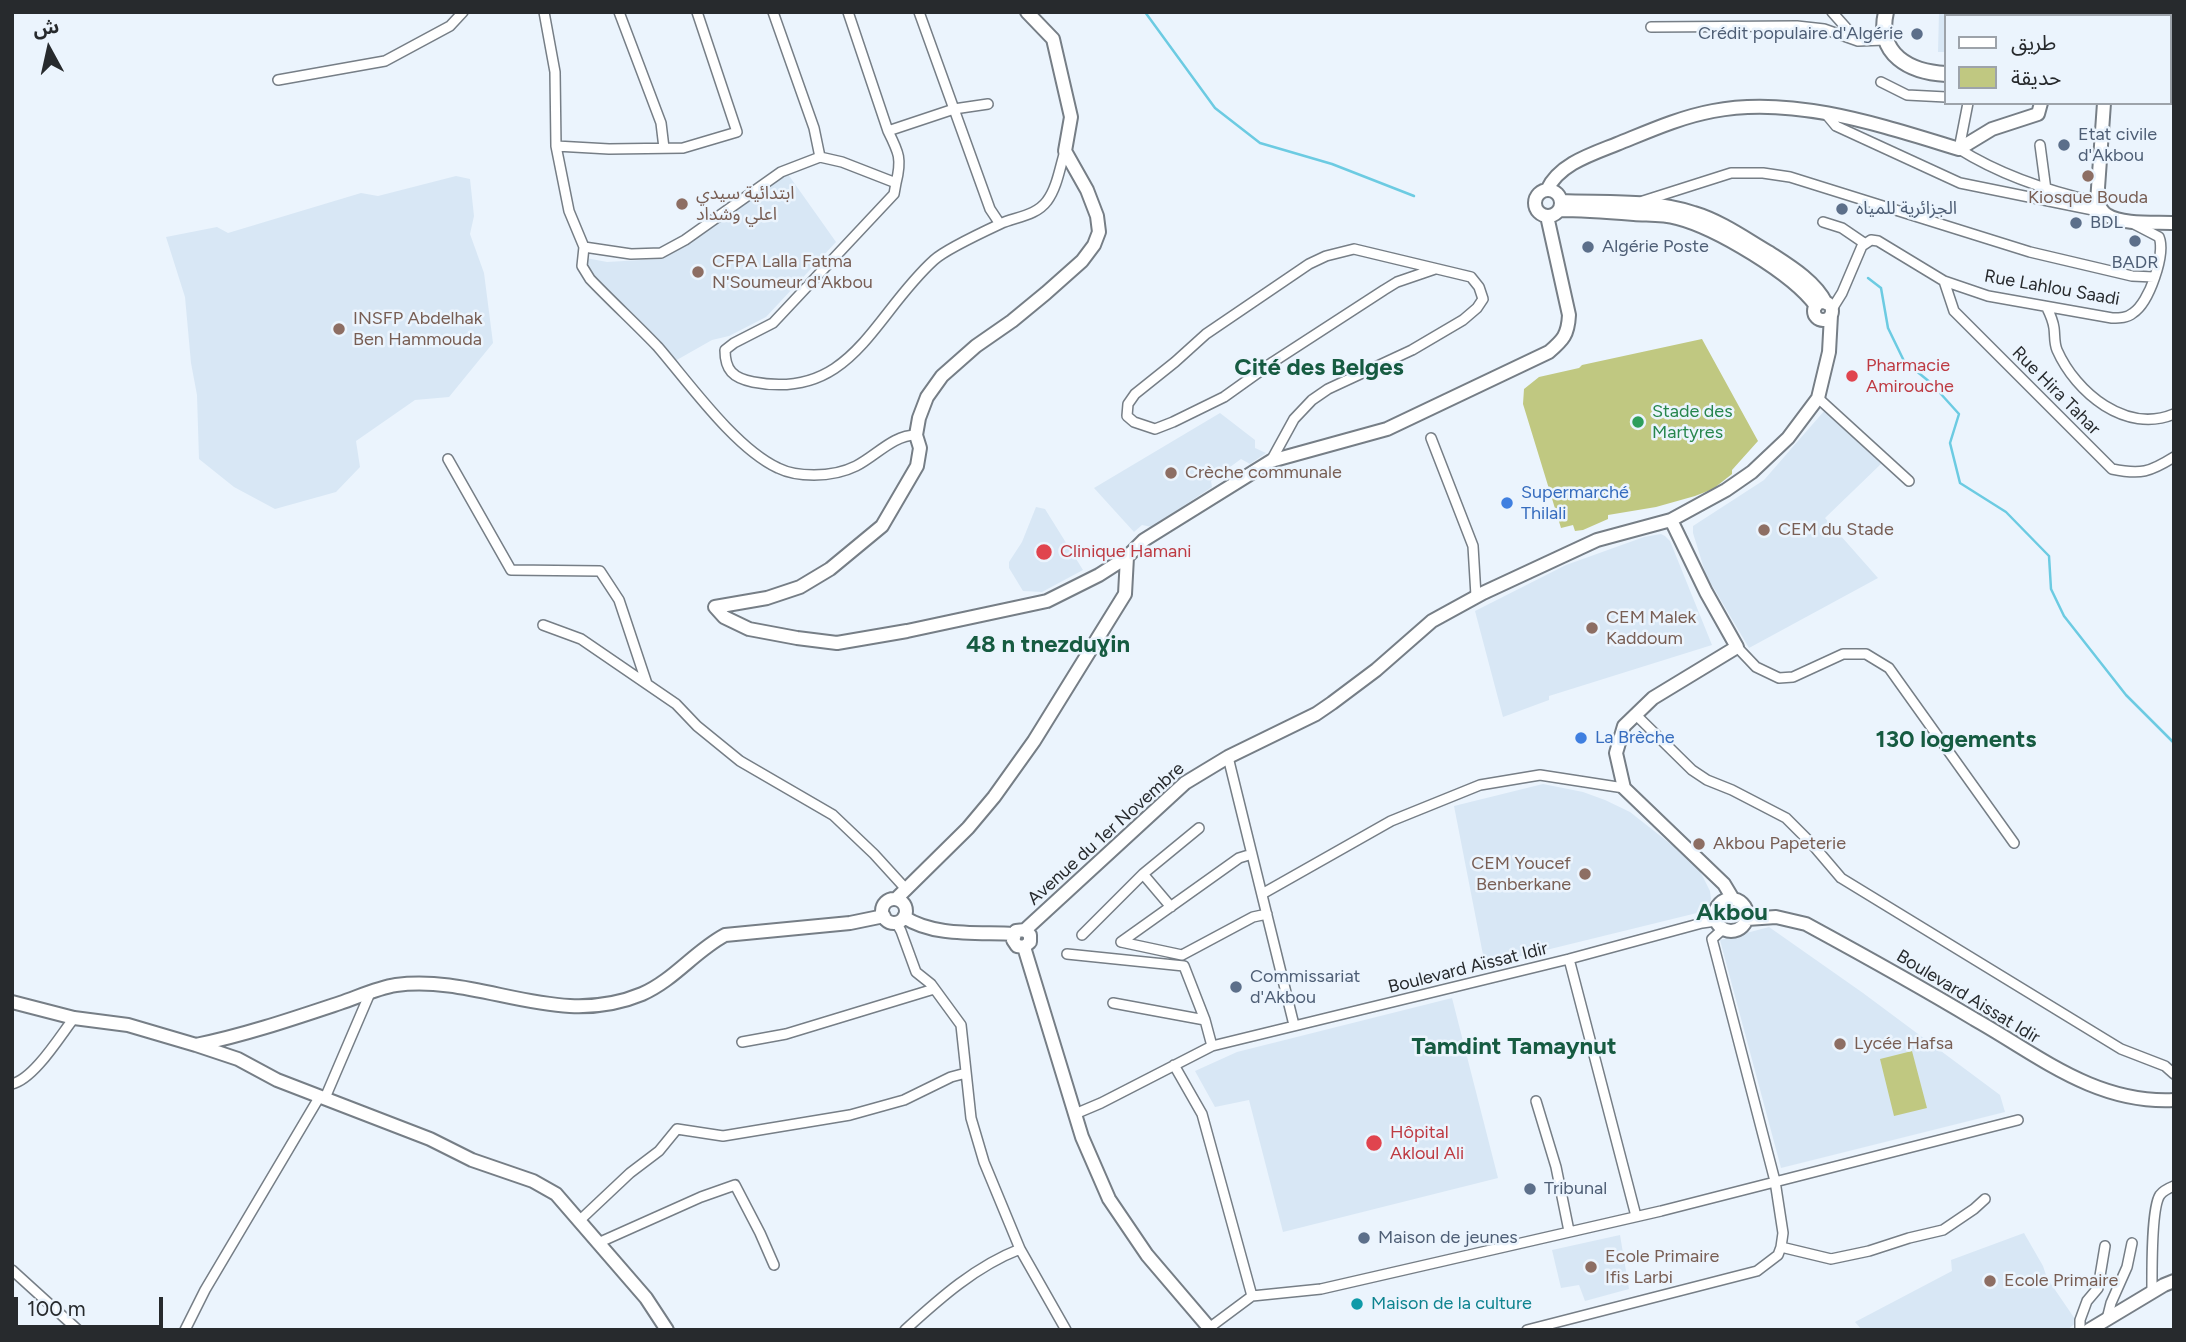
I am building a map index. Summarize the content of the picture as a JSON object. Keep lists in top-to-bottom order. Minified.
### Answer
{"streets":{"street":["Rue Lahlou Saadi","Rue Hira Tahar","Avenue du 1er Novembre","Boulevard Aïssat Idir","Boulevard Aissat Idir"]},"crossings":[["Rue Lahlou Saadi","Rue Hira Tahar"],["Boulevard Aïssat Idir","Boulevard Aissat Idir"]],"districts":["Cité des Belges","48 n tnezduɣin","130 logements","Akbou","Tamdint Tamaynut"],"places":["Crédit populaire d'Algérie","Etat civile d'Akbou","Kiosque Bouda","ابتدائية سيدي اعلي وشداد","الجزائرية للمياه","BDL","BADR","Algérie Poste","CFPA Lalla Fatma N'Soumeur d'Akbou","INSFP Abdelhak Ben Hammouda","Pharmacie Amirouche","Stade des Martyres","Crèche communale","Supermarché Thilali","CEM du Stade","Clinique Hamani","CEM Malek Kaddoum","La Brèche","Akbou Papeterie","CEM Youcef Benberkane","Commissariat d'Akbou","Lycée Hafsa","Hôpital Akloul Ali","Tribunal","Maison de jeunes","Ecole Primaire Ifis Larbi","Ecole Primaire","Maison de la culture"],"legend":["طريق","حديقة"],"scale_bar":"100 m","north":"top"}
